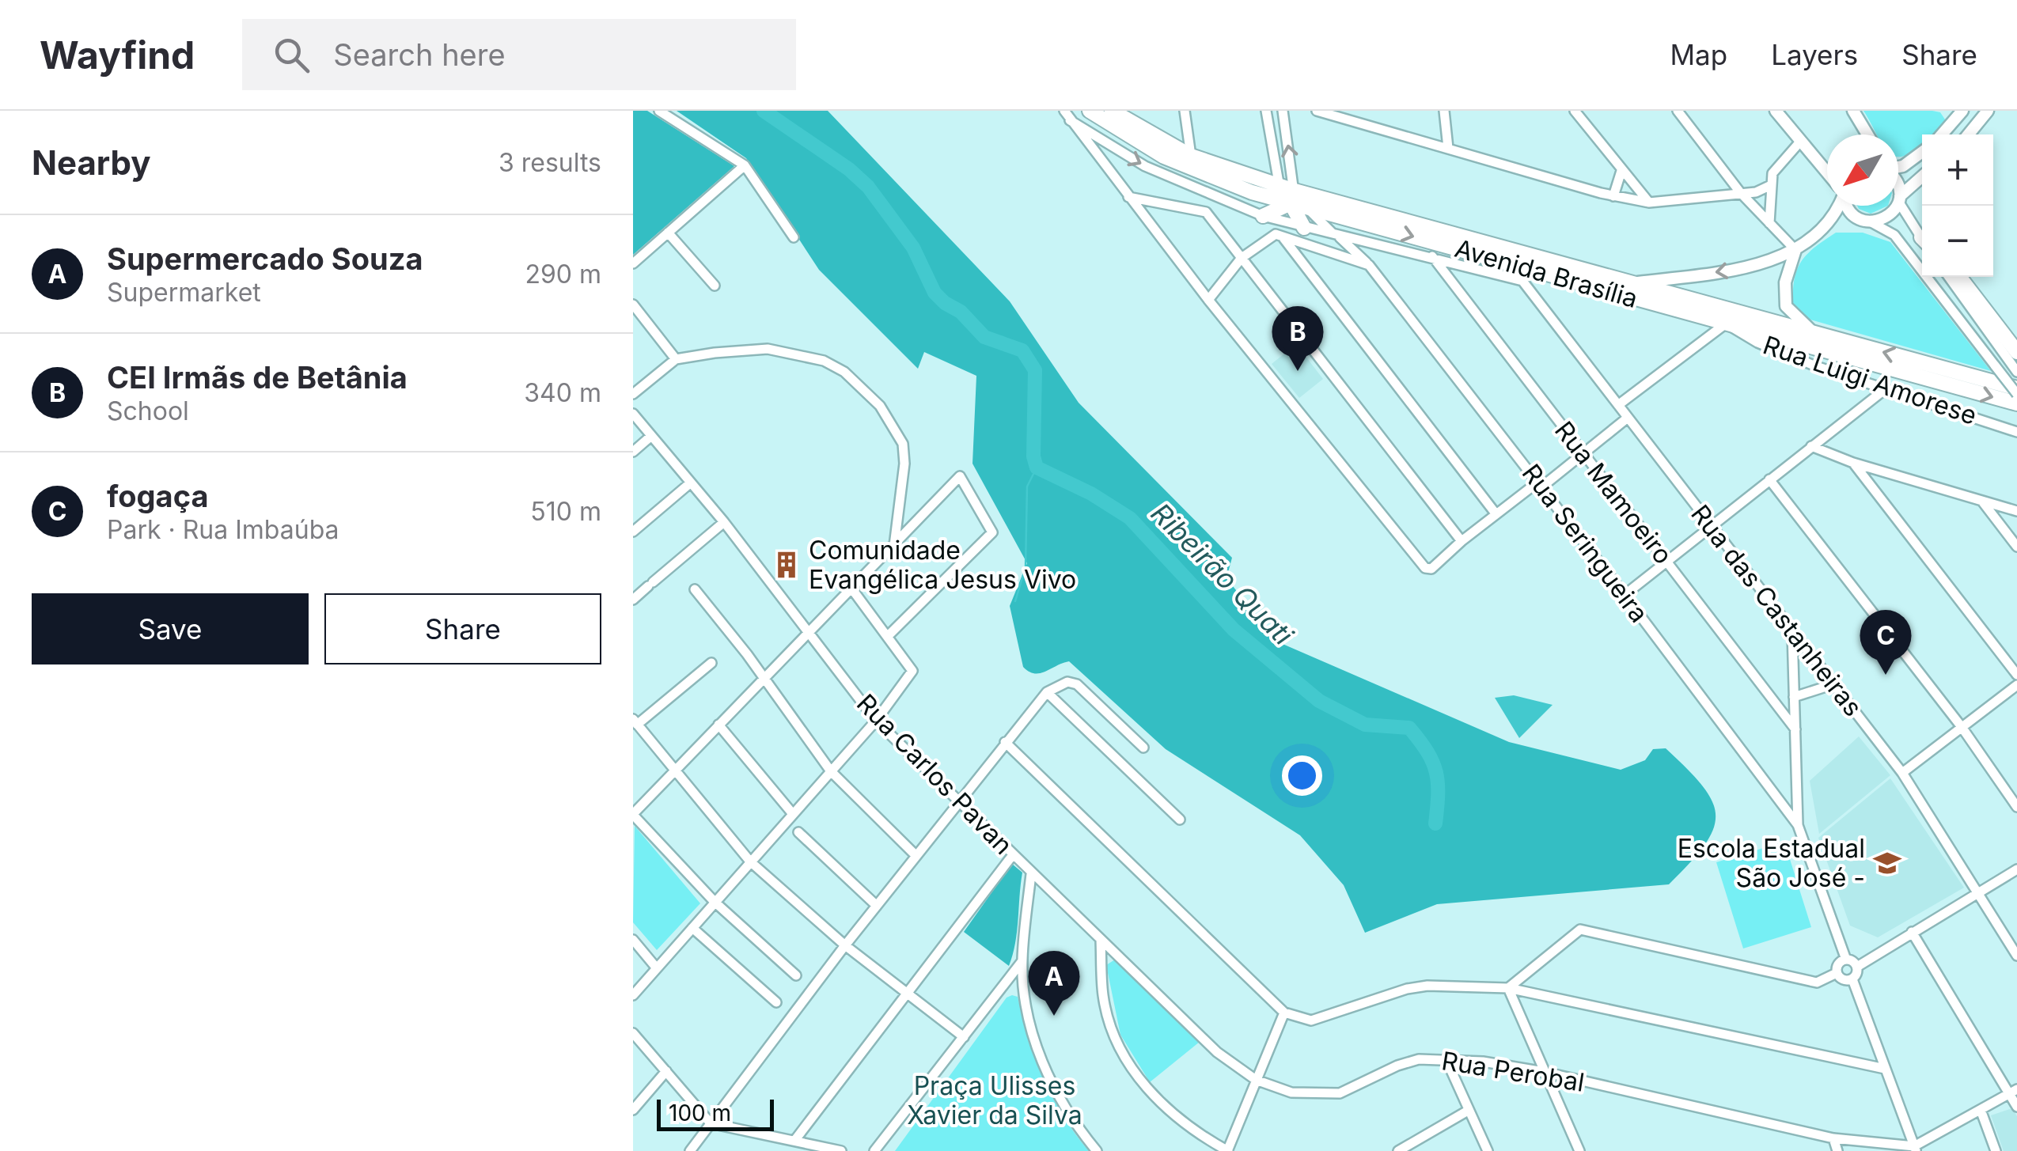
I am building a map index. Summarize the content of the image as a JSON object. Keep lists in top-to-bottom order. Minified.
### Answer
{"streets":{"highway":["Avenida Brasília"],"street":["Rua Luigi Amorese","Rua Mamoeiro","Rua Seringueira","Rua das Castanheiras","Rua Carlos Pavan","Rua Perobal"]},"crossings":[["Avenida Brasília","Rua Luigi Amorese"],["Avenida Brasília","Rua Mamoeiro"],["Avenida Brasília","Rua Seringueira"],["Avenida Brasília","Rua das Castanheiras"],["Rua Carlos Pavan","Rua Perobal"]],"water":["Ribeirão Quati"],"parks":["Praça Ulisses Xavier da Silva"],"places":{"building":["Comunidade Evangélica Jesus Vivo"],"school or university":["Escola Estadual São José -"]},"scale_bar":"100 m","north":"bottom left","page":{"header":"Wayfind","search":"Search here","nav":["Map","Layers","Share"],"heading":["Nearby","3 results"],"map_buttons":["+","−"],"list":[{"mark":"A","name":"Supermercado Souza","note":"Supermarket","value":"290 m"},{"mark":"B","name":"CEI Irmãs de Betânia","note":"School","value":"340 m"},{"mark":"C","name":"fogaça","note":"Park · Rua Imbaúba","value":"510 m"}],"pins":["B","C","A"],"buttons":["Save","Share"],"scale":"100 m"}}
